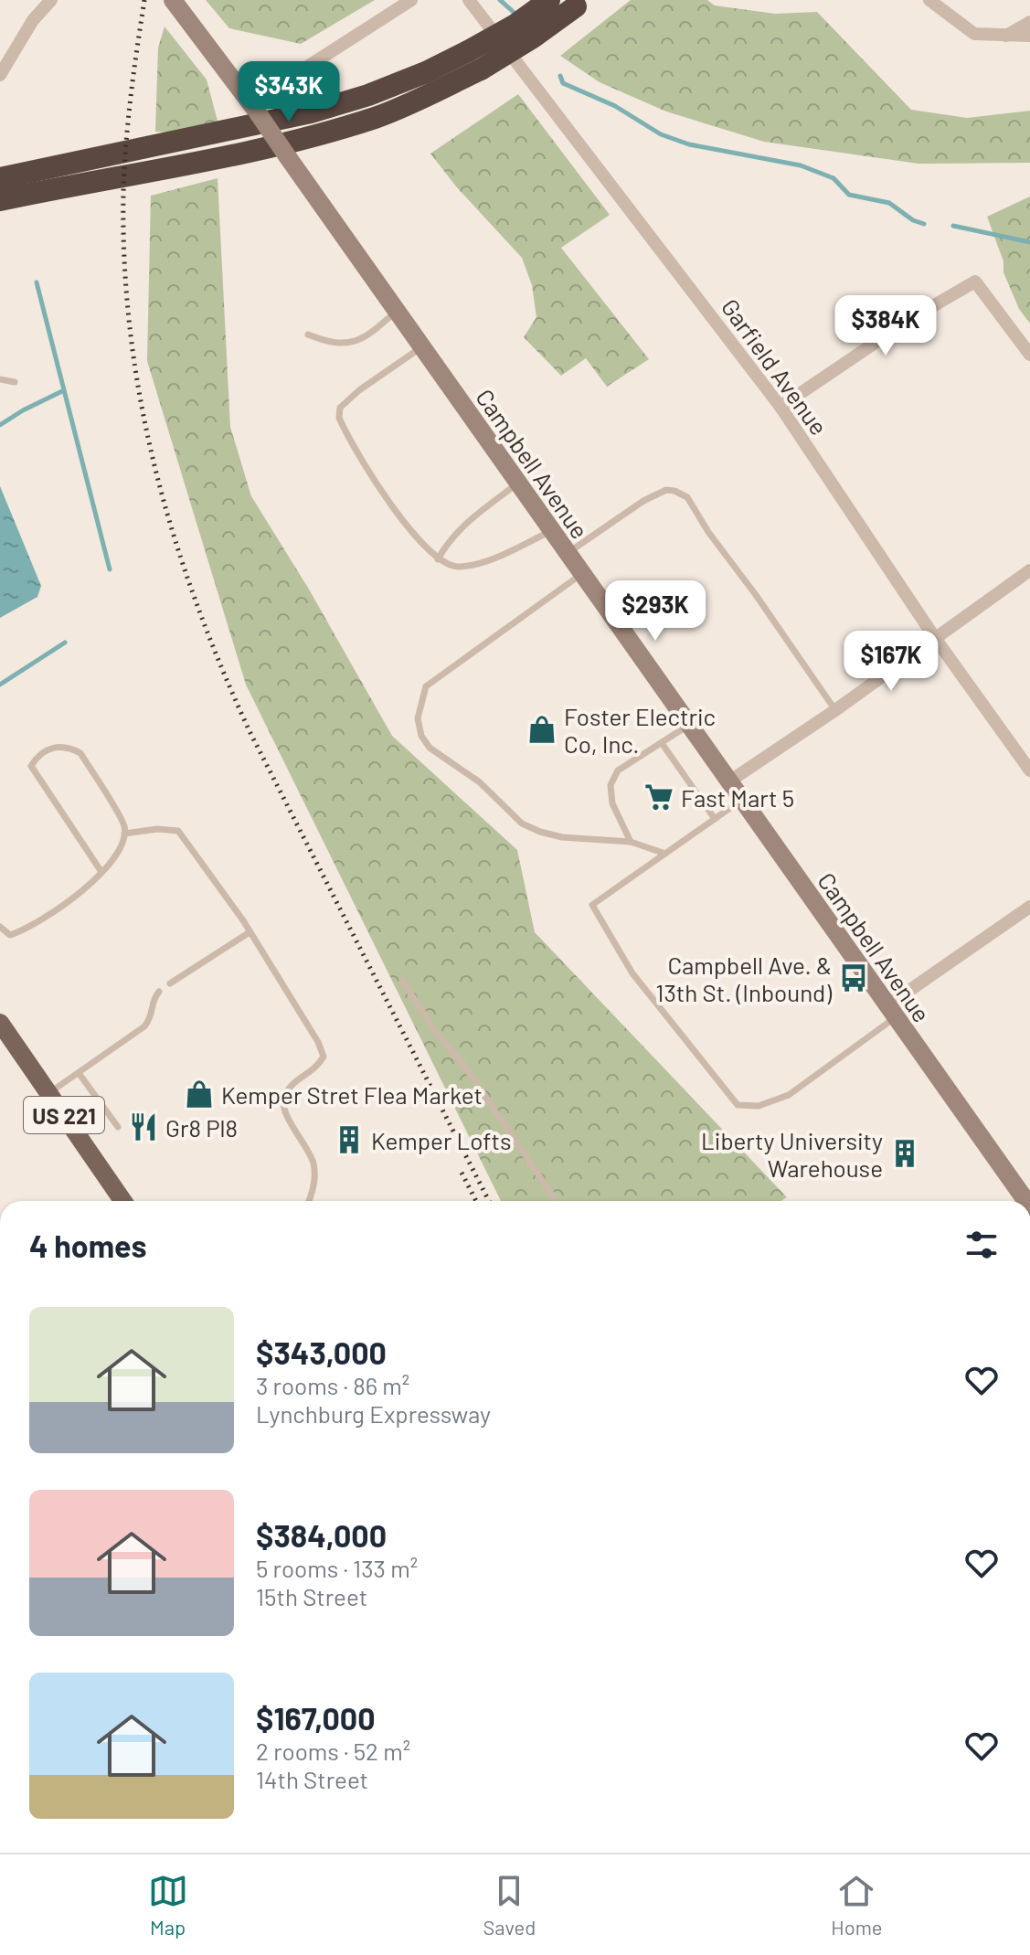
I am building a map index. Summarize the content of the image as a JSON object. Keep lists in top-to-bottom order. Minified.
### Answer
{"streets":{"main road":["Campbell Avenue","US 221"],"street":["Garfield Avenue"]},"places":{"shop":["Foster Electric Co, Inc.","Kemper Stret Flea Market"],"supermarket":["Fast Mart 5"],"bus stop":["Campbell Ave. & 13th St. (Inbound)"],"restaurant":["Gr8 Pl8"],"building":["Kemper Lofts","Liberty University Warehouse"]},"page":{"price":["$343K","$384K","$293K","$167K"],"heading":"4 homes","list":[{"name":"$343,000","note":"3 rooms · 86 m² · Lynchburg Expressway"},{"name":"$384,000","note":"5 rooms · 133 m² · 15th Street"},{"name":"$167,000","note":"2 rooms · 52 m² · 14th Street"}],"tabs":["Map","Saved","Home"]}}
